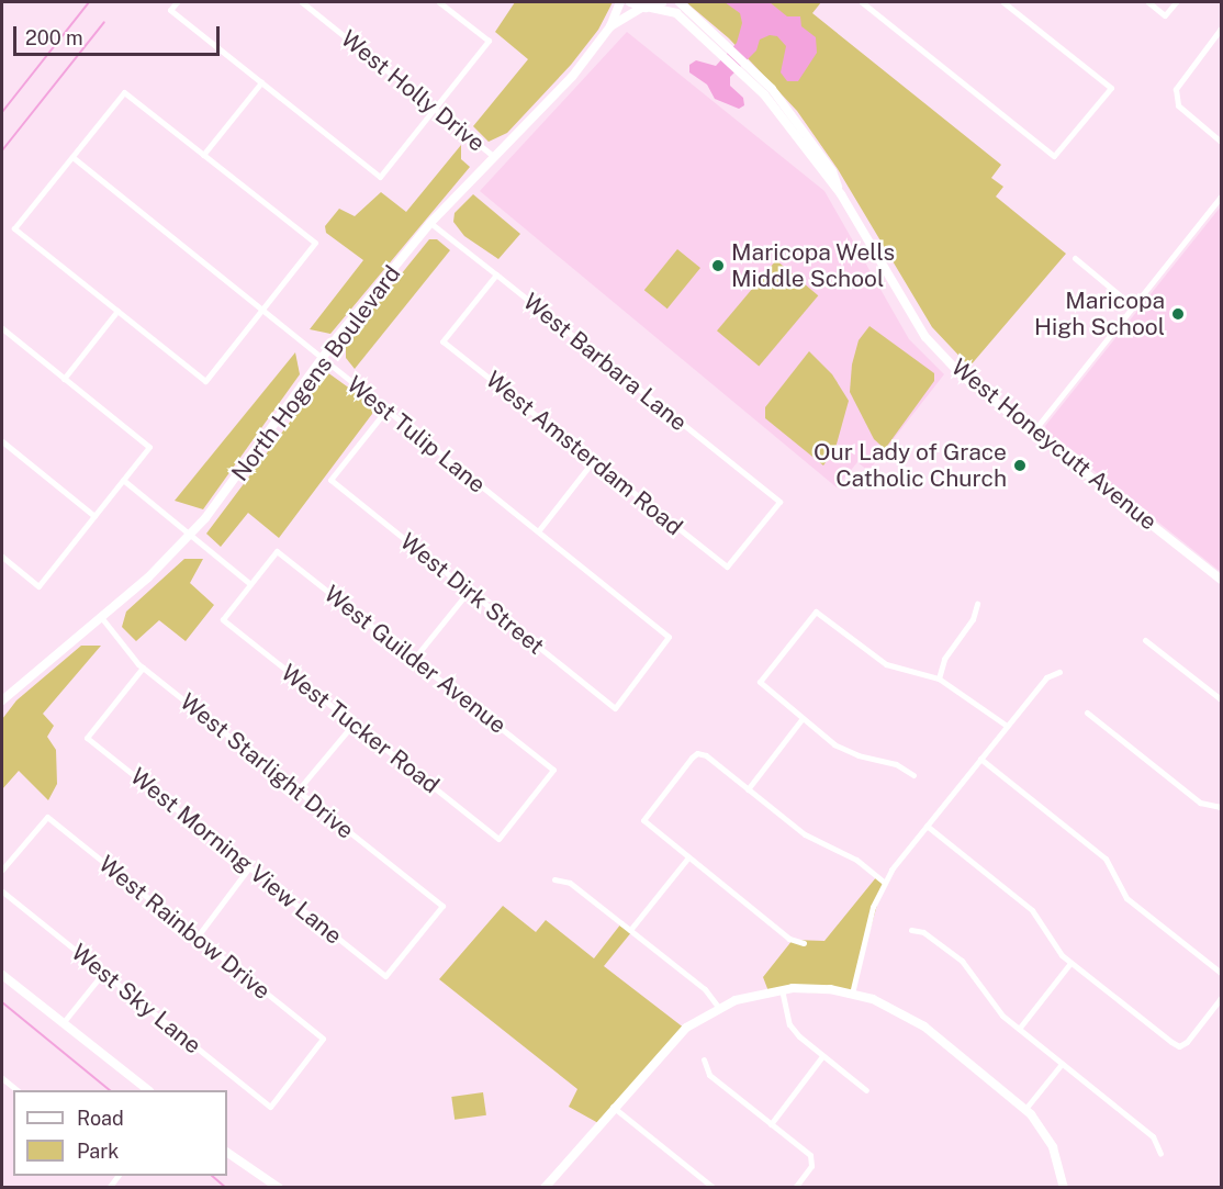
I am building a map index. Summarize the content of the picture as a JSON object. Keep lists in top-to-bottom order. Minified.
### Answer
{"streets":{"street":["West Holly Drive","West Barbara Lane","North Hogens Boulevard","West Tulip Lane","West Honeycutt Avenue","West Amsterdam Road","West Dirk Street","West Guilder Avenue","West Tucker Road","West Starlight Drive","West Morning View Lane","West Rainbow Drive","West Sky Lane"]},"crossings":[["West Holly Drive","North Hogens Boulevard"],["West Barbara Lane","North Hogens Boulevard"],["West Barbara Lane","West Amsterdam Road"],["North Hogens Boulevard","West Tulip Lane"],["North Hogens Boulevard","West Starlight Drive"],["West Tulip Lane","West Dirk Street"],["West Guilder Avenue","West Tucker Road"],["West Starlight Drive","West Morning View Lane"],["West Rainbow Drive","West Sky Lane"]],"places":["Maricopa Wells Middle School","Maricopa High School","Our Lady of Grace Catholic Church"],"legend":["Road","Park"],"scale_bar":"200 m"}
